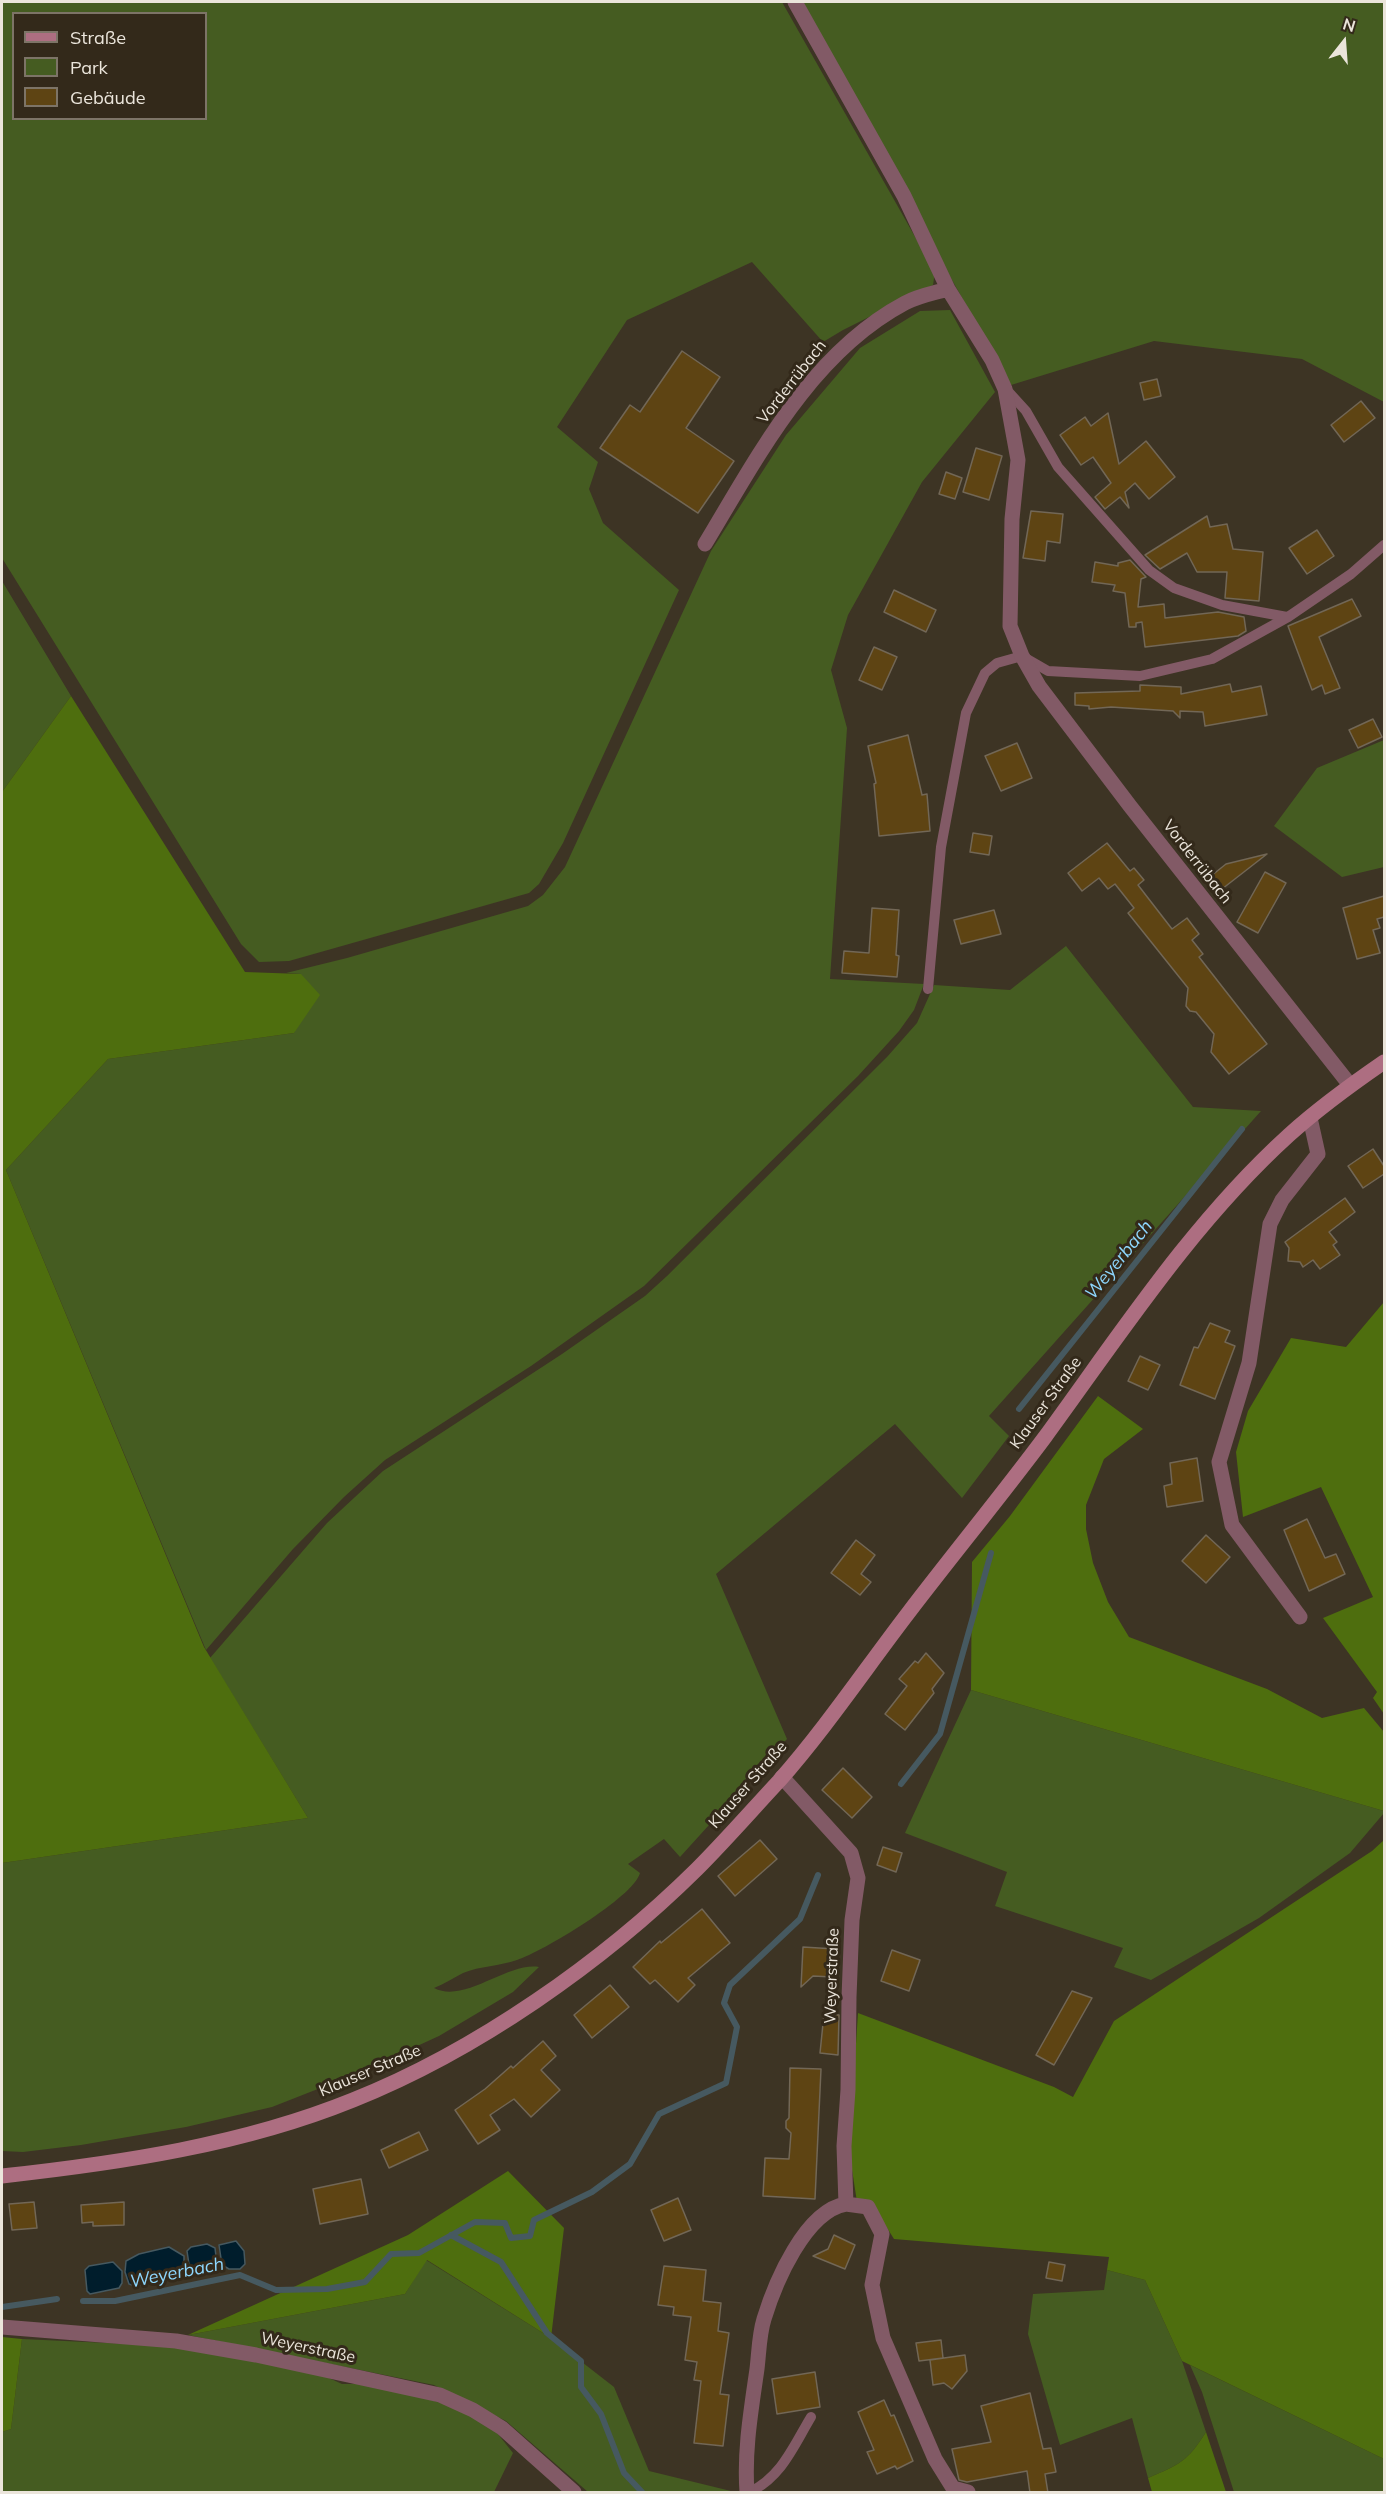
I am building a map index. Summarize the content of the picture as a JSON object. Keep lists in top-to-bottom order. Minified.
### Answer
{"streets":{"main road":["Klauser Straße"],"street":["Vorderrübach","Weyerstraße"]},"crossings":[["Vorderrübach","Klauser Straße"],["Klauser Straße","Weyerstraße"]],"water":["Weyerbach"],"legend":["Straße","Park","Gebäude"],"north":"top"}
